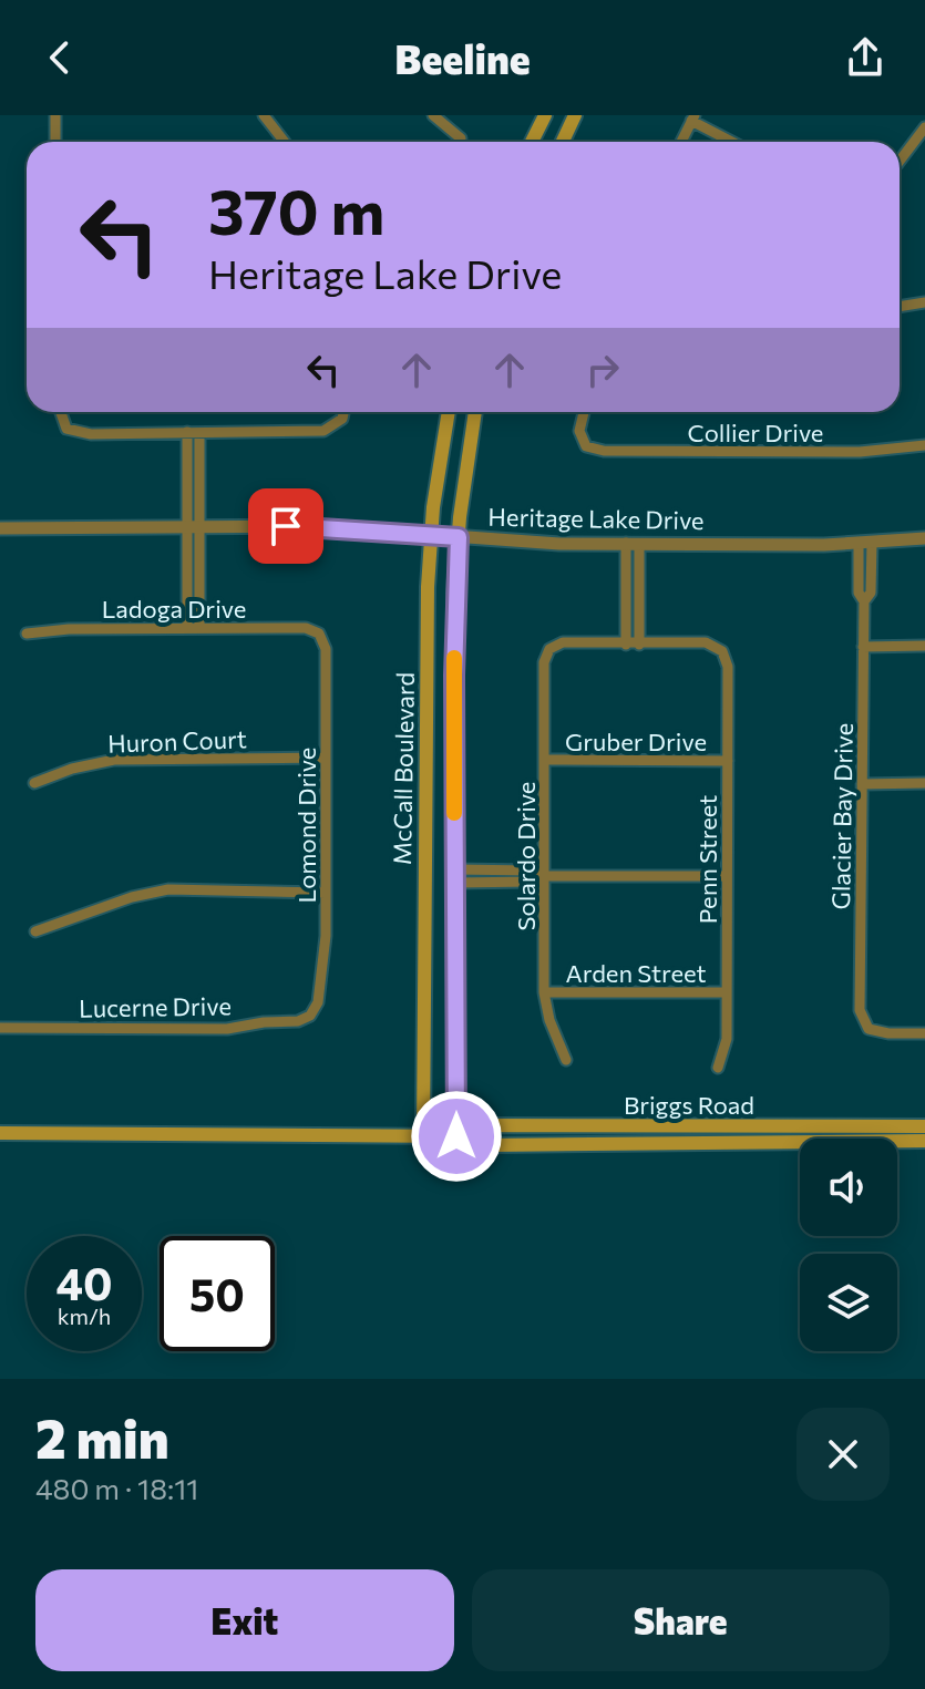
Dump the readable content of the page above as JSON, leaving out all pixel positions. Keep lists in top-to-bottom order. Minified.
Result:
{"streets":{"main road":["McCall Boulevard","Briggs Road"],"street":["Collier Drive","Heritage Lake Drive","Ladoga Drive","Huron Court","Gruber Drive","Glacier Bay Drive","Lomond Drive","Solardo Drive","Penn Street","Arden Street","Lucerne Drive"]},"crossings":[["Heritage Lake Drive","McCall Boulevard"],["Heritage Lake Drive","Glacier Bay Drive"],["Ladoga Drive","Lomond Drive"],["Huron Court","Lomond Drive"],["Gruber Drive","Solardo Drive"],["Gruber Drive","Penn Street"],["McCall Boulevard","Briggs Road"],["Lomond Drive","Lucerne Drive"],["Solardo Drive","Arden Street"],["Penn Street","Arden Street"]],"page":{"header":"Beeline","turn":["370 m","Heritage Lake Drive"],"speed":"40 km/h","limit":"50","heading":["2 min","480 m · 18:11"],"buttons":["Exit","Share"]}}
